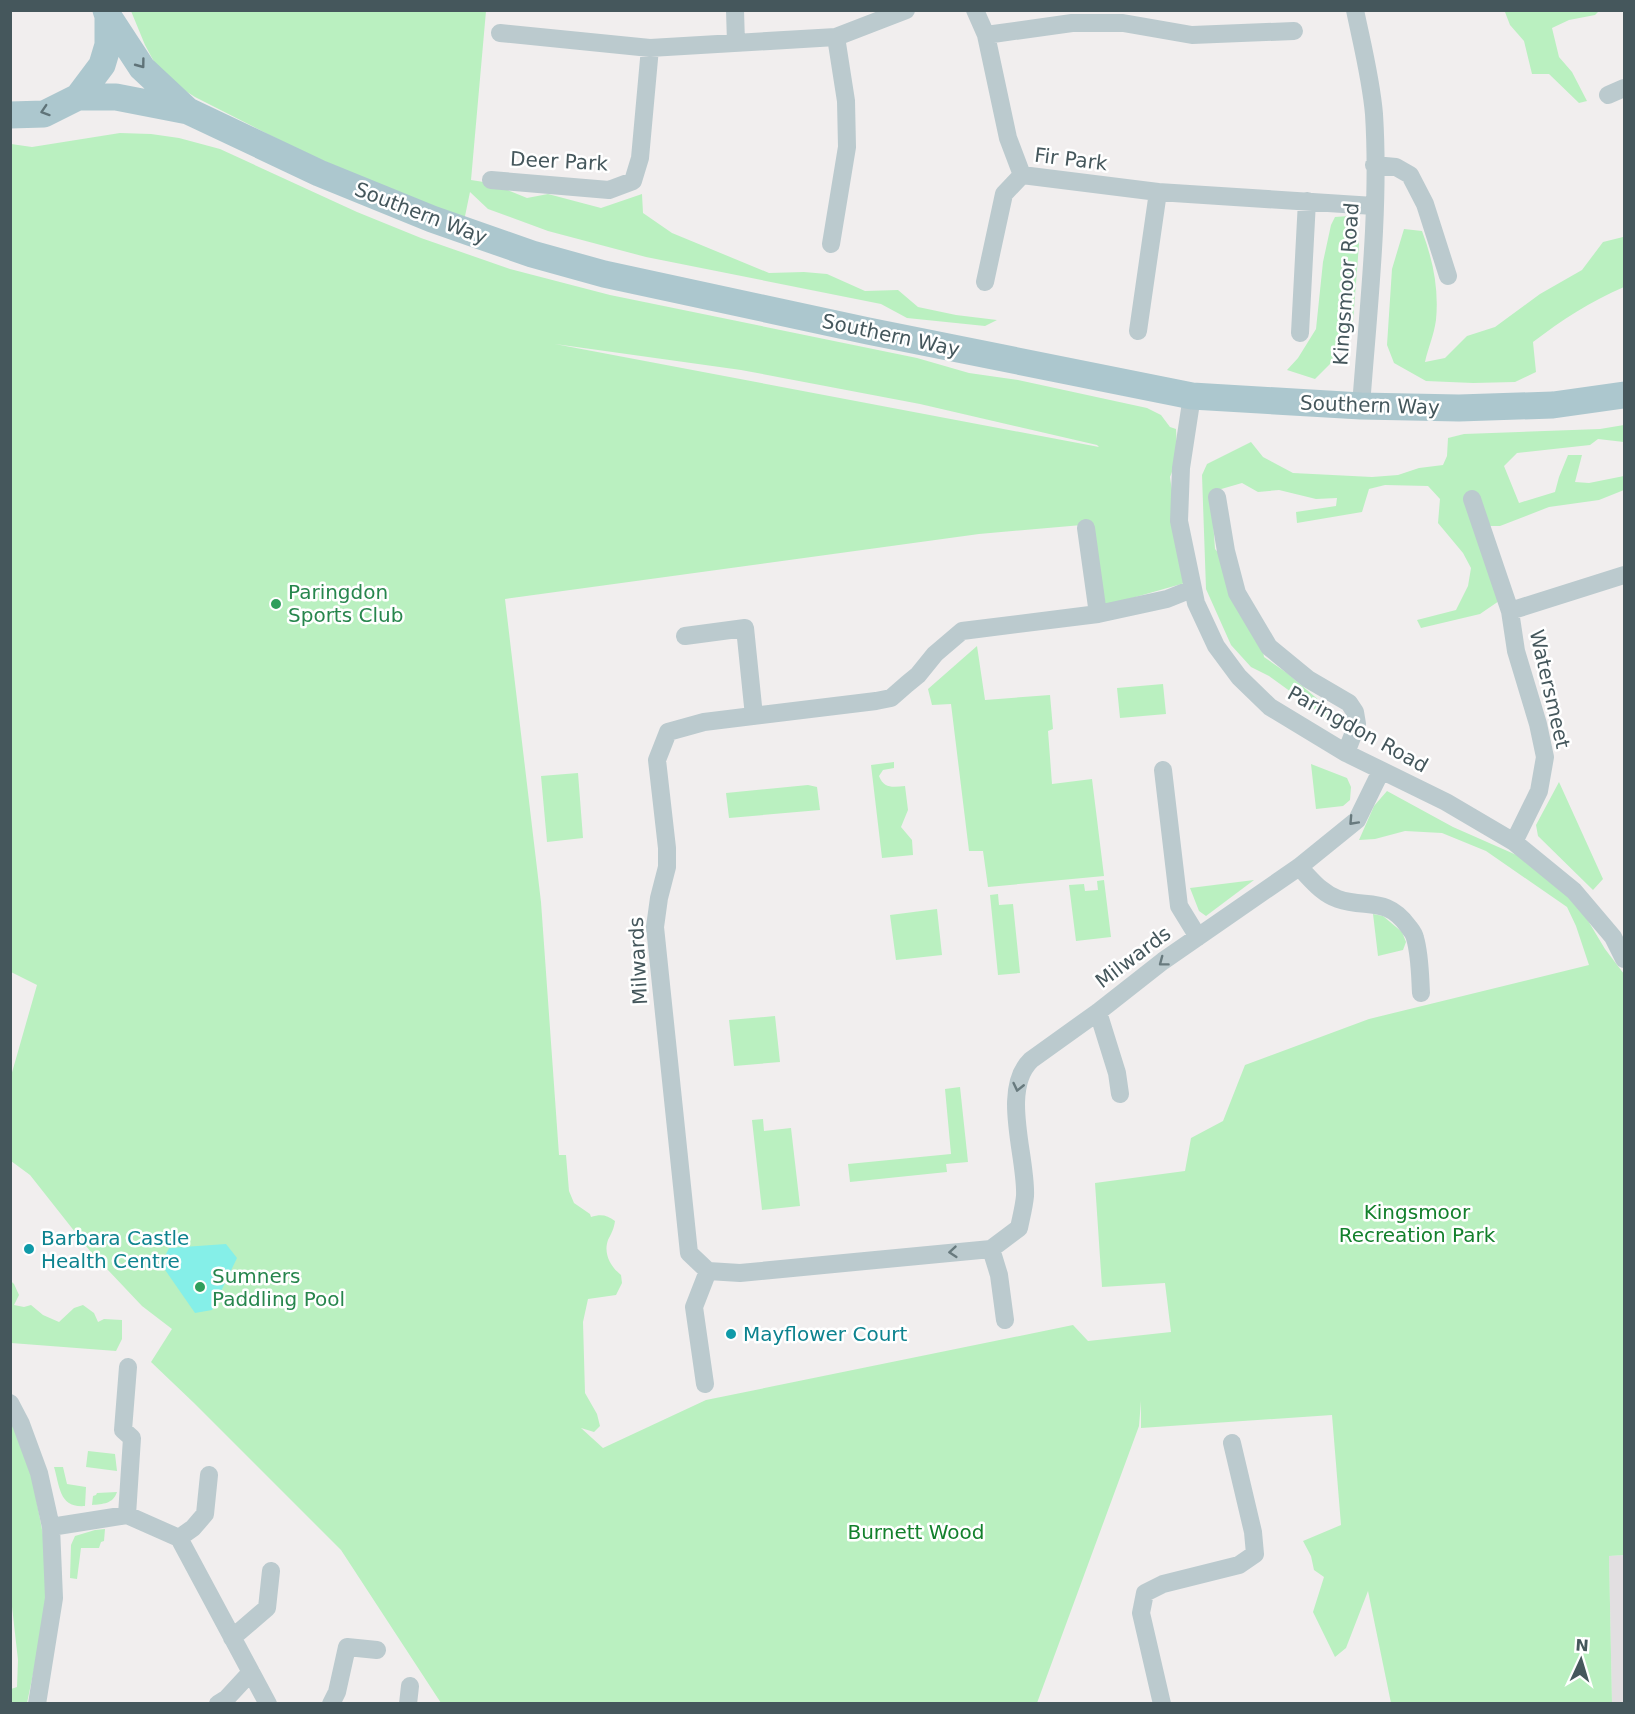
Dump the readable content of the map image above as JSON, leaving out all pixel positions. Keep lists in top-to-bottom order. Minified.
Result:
{"streets":{"main road":["Southern Way"],"street":["Fir Park","Deer Park","Kingsmoor Road","Watersmeet","Paringdon Road","Milwards"]},"crossings":[["Fir Park","Kingsmoor Road"],["Southern Way","Kingsmoor Road"],["Southern Way","Paringdon Road"],["Watersmeet","Paringdon Road"],["Paringdon Road","Milwards"]],"parks":["Kingsmoor Recreation Park","Burnett Wood"],"places":["Paringdon Sports Club","Barbara Castle Health Centre","Sumners Paddling Pool","Mayflower Court"],"north":"top"}
